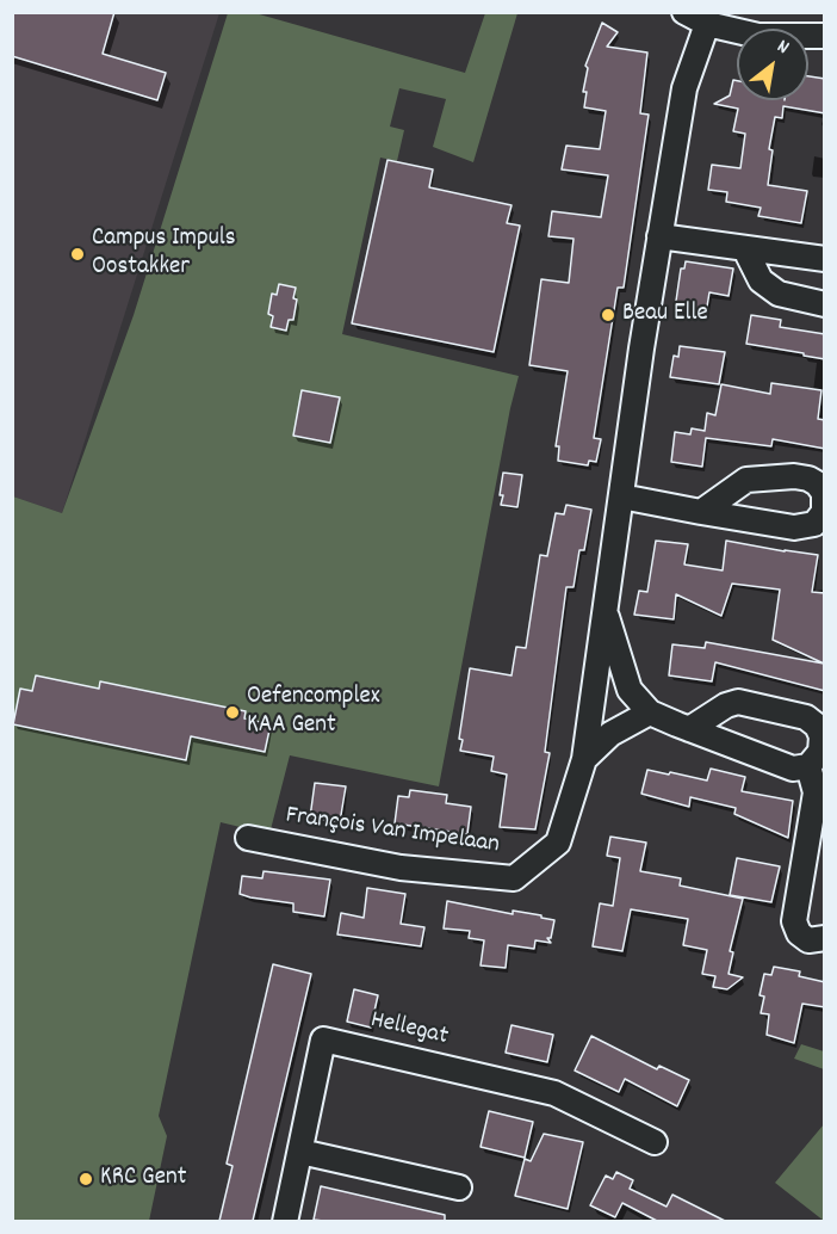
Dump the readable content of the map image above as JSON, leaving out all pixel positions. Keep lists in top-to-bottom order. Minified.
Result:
{"streets":{"street":["François Van Impelaan","Hellegat"]},"places":["Campus Impuls Oostakker","Beau Elle","Oefencomplex KAA Gent","KRC Gent"],"north":"top right"}
